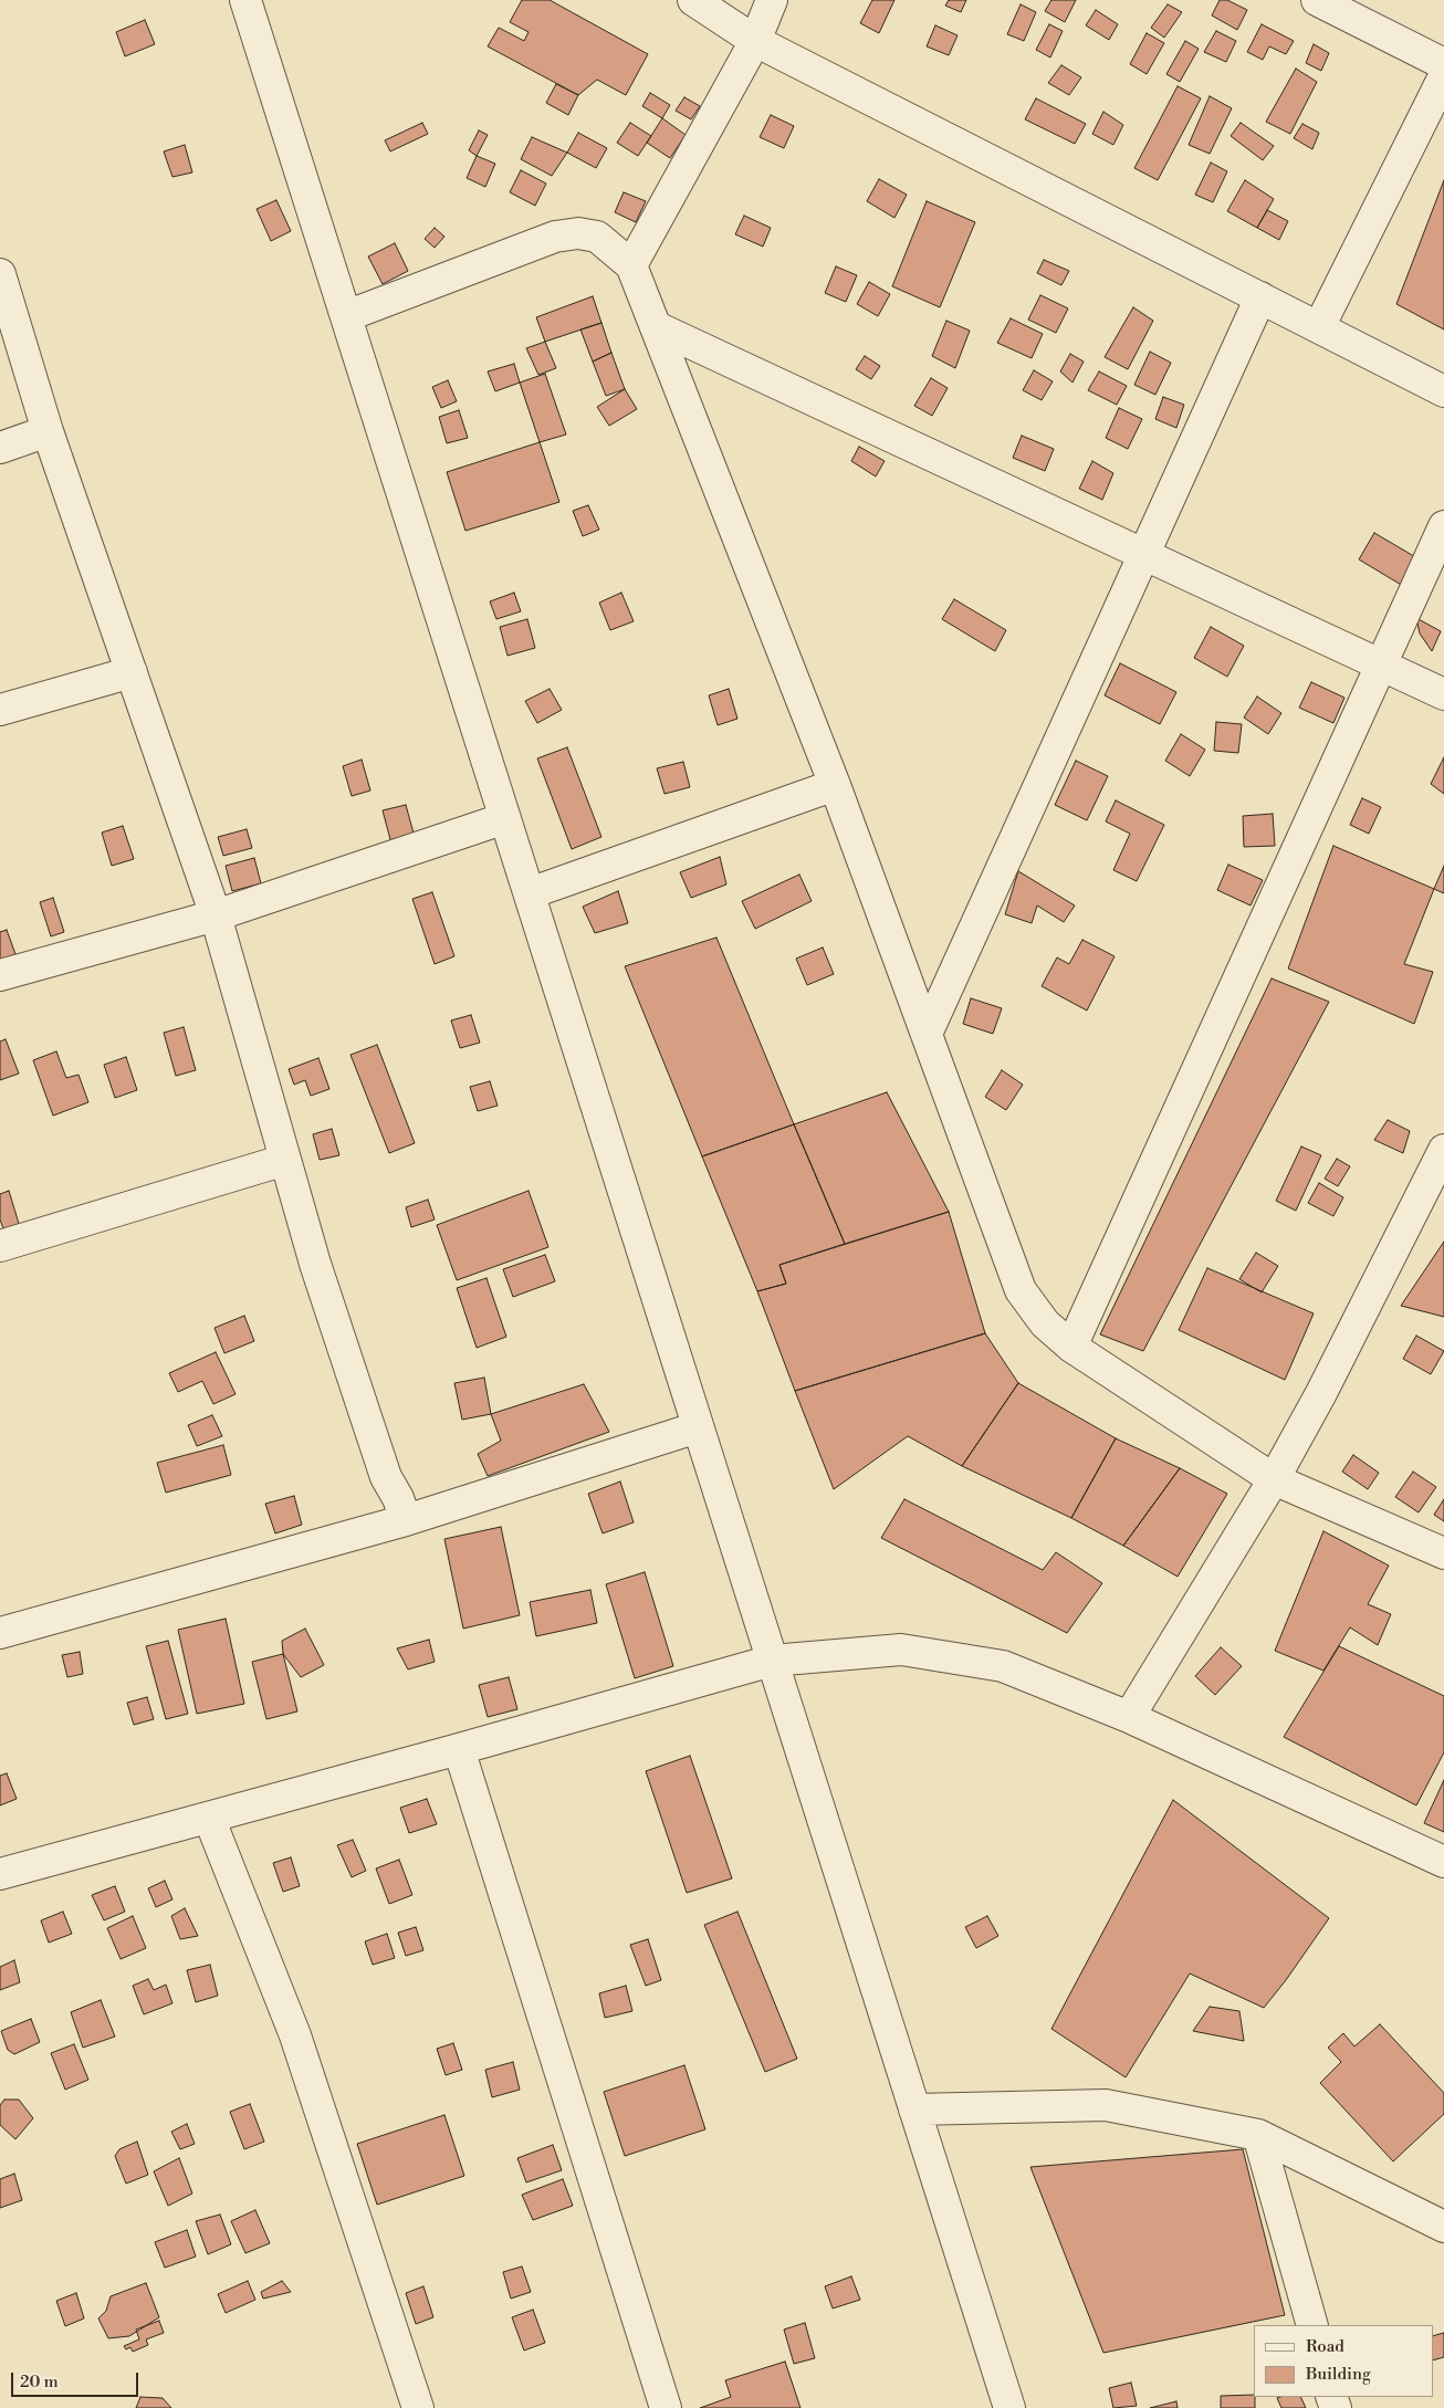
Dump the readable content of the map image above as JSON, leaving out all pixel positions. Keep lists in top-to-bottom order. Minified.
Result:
{"legend":["Road","Building"],"scale_bar":"20 m"}
